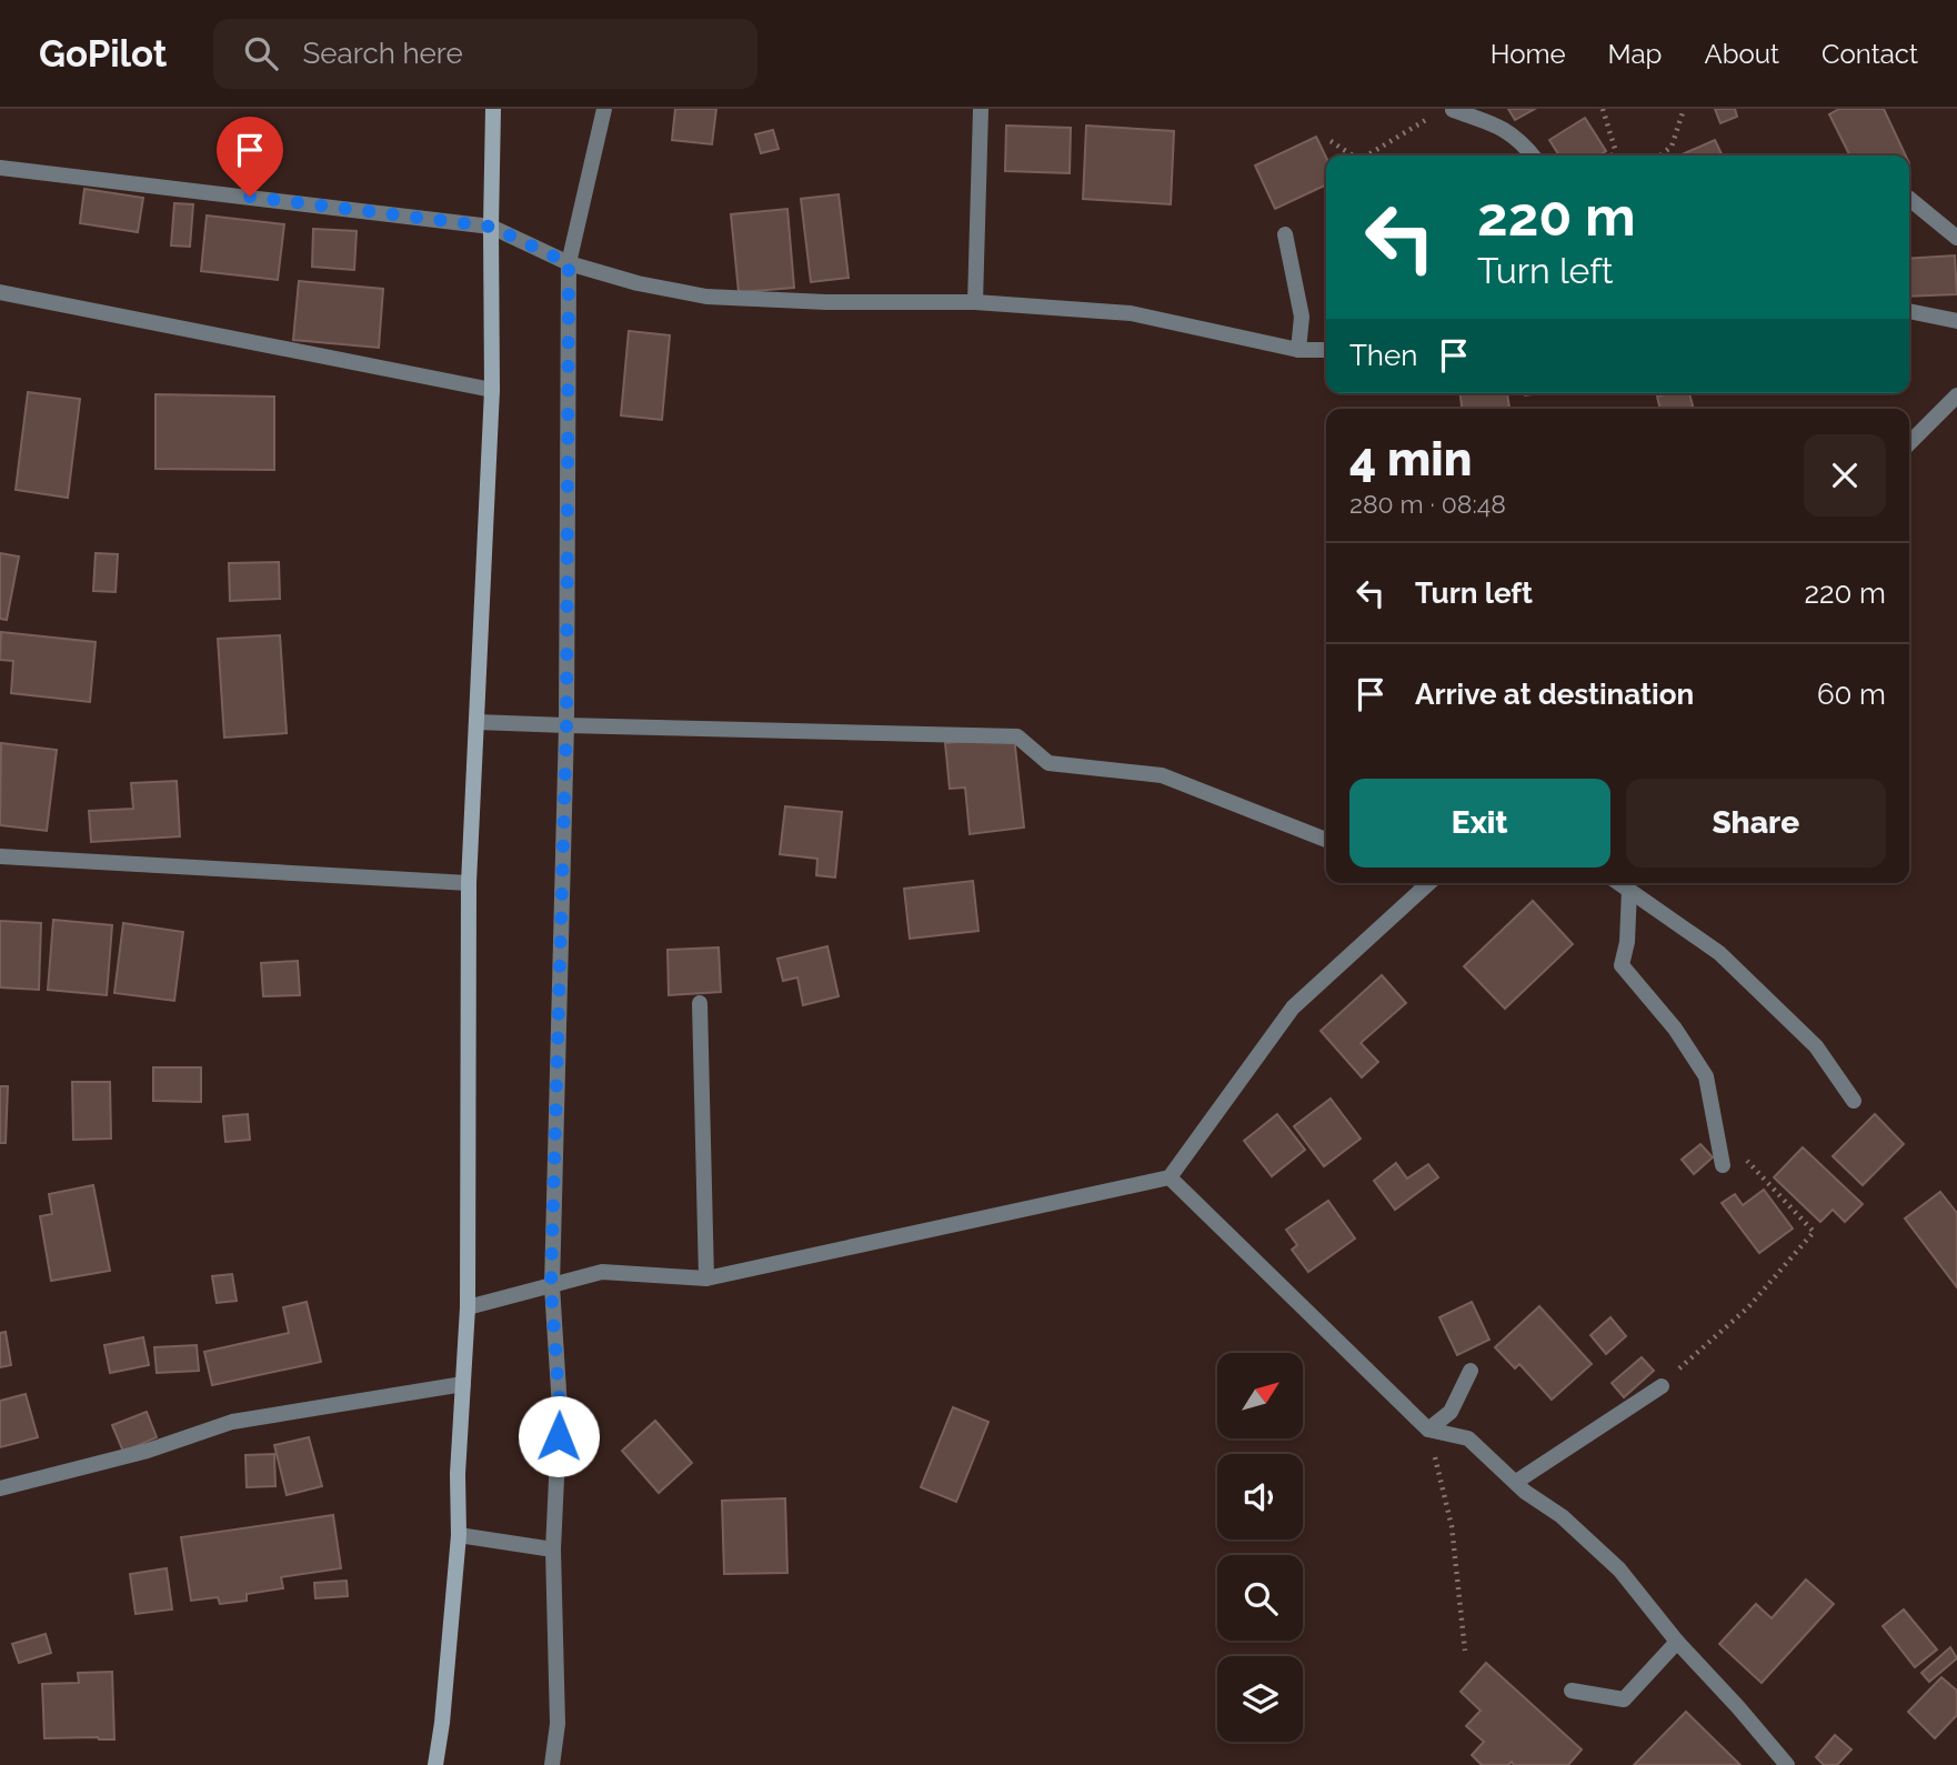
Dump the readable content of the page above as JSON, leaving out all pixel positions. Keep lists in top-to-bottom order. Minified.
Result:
{"north":"top right","page":{"header":"GoPilot","search":"Search here","nav":["Home","Map","About","Contact"],"turn":["220 m","Turn left"],"then":"Then","heading":["4 min","280 m · 08:48"],"list":[{"name":"Turn left","value":"220 m"},{"name":"Arrive at destination","value":"60 m"}],"buttons":["Exit","Share"]}}
